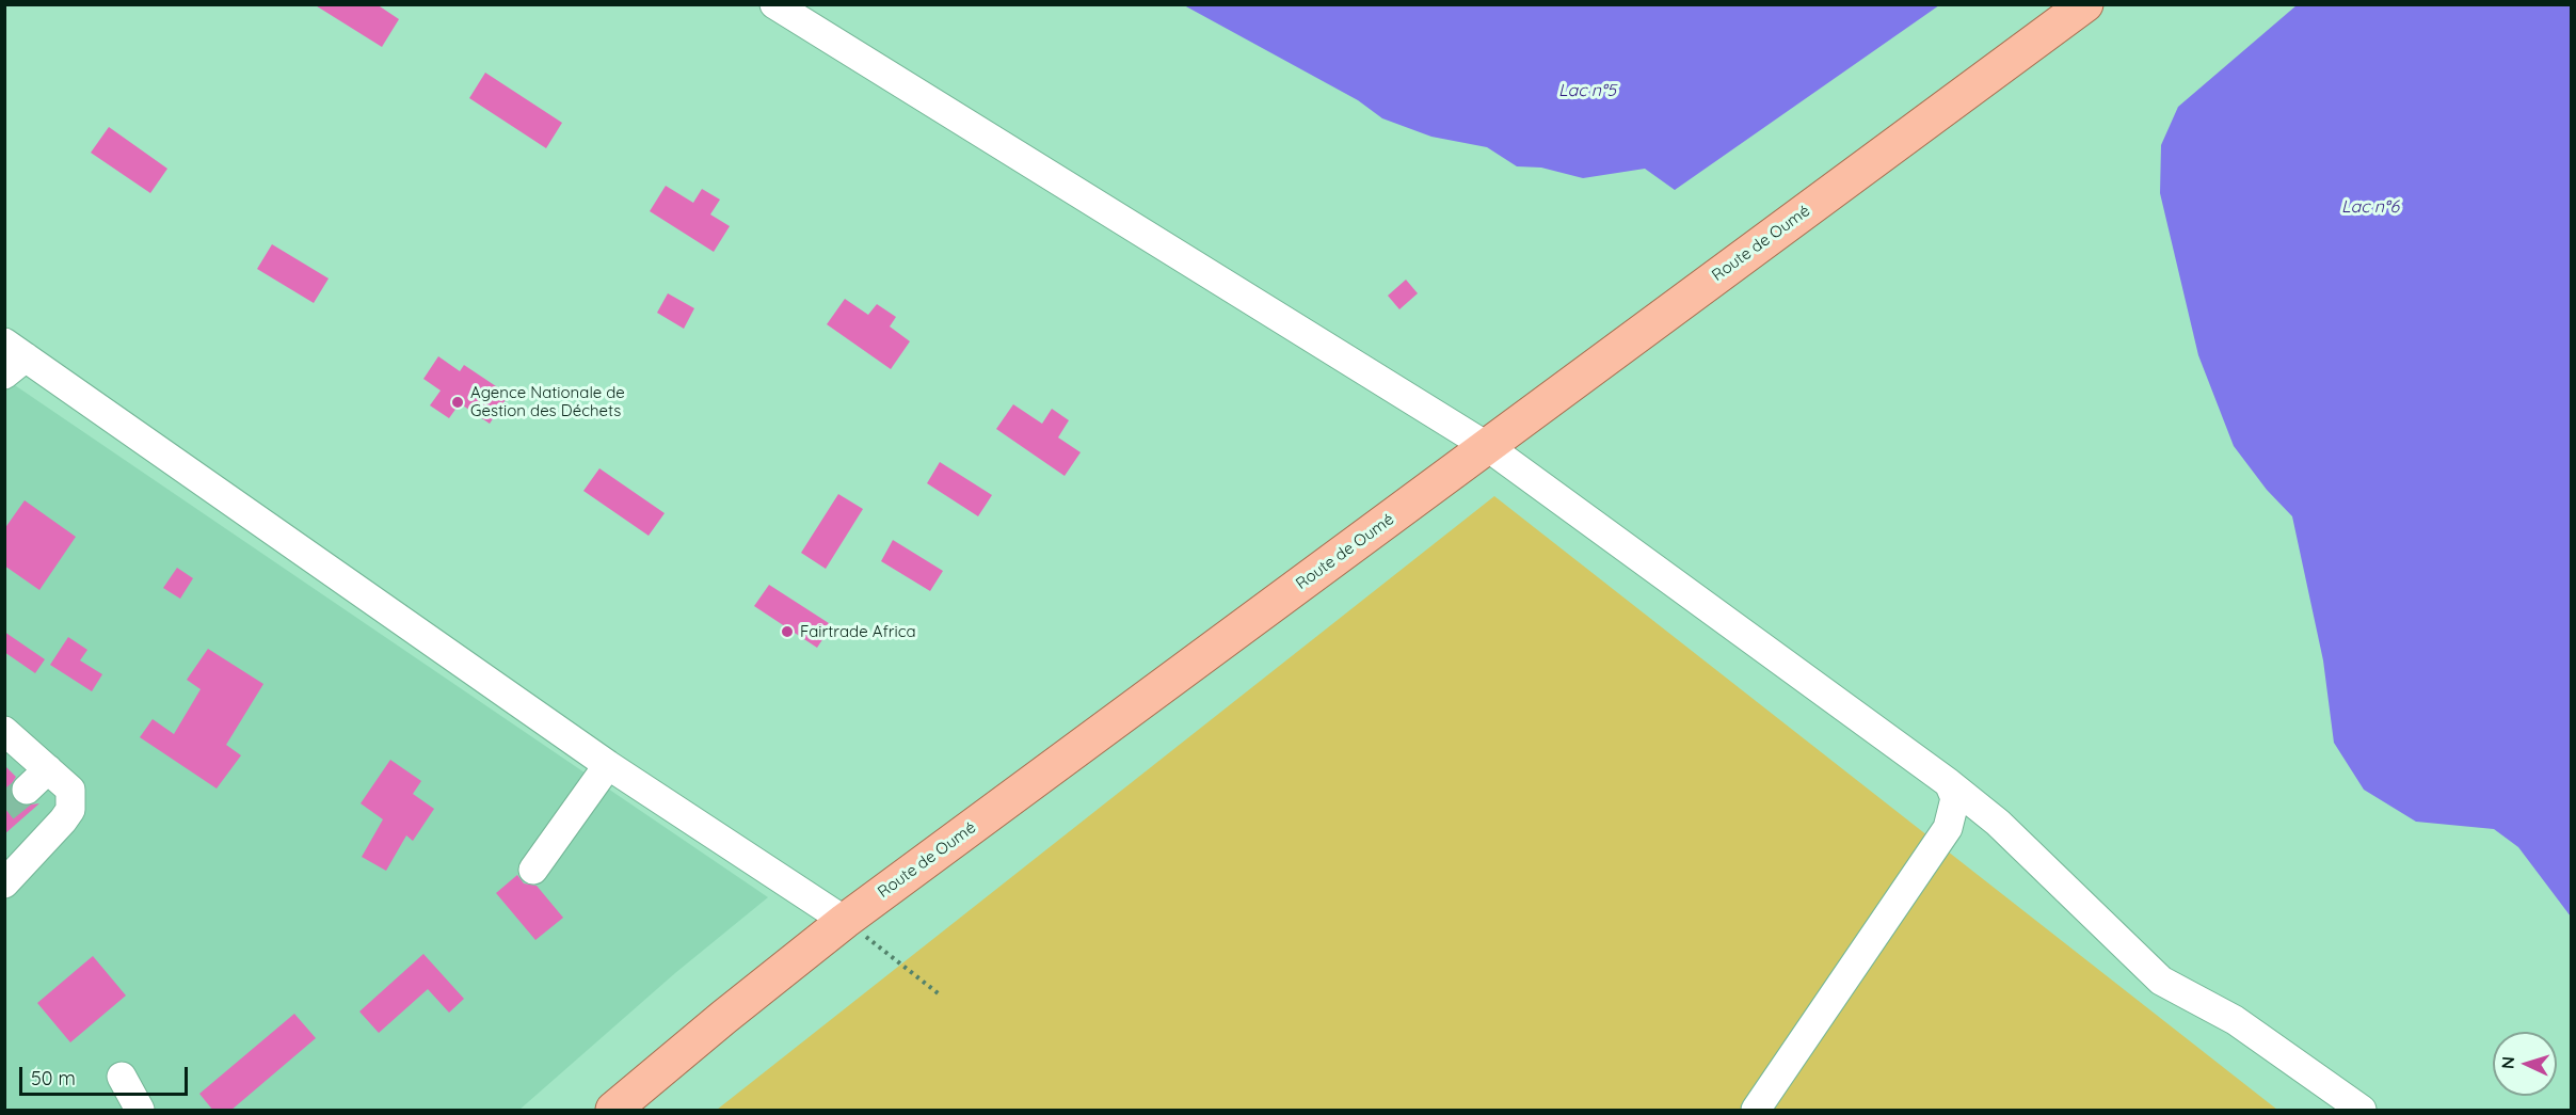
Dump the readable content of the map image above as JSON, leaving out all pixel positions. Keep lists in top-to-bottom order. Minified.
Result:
{"streets":{"main road":["Route de Oumé"]},"water":["Lac n°5","Lac n°6"],"places":["Agence Nationale de Gestion des Déchets","Fairtrade Africa"],"scale_bar":"50 m","north":"left"}
